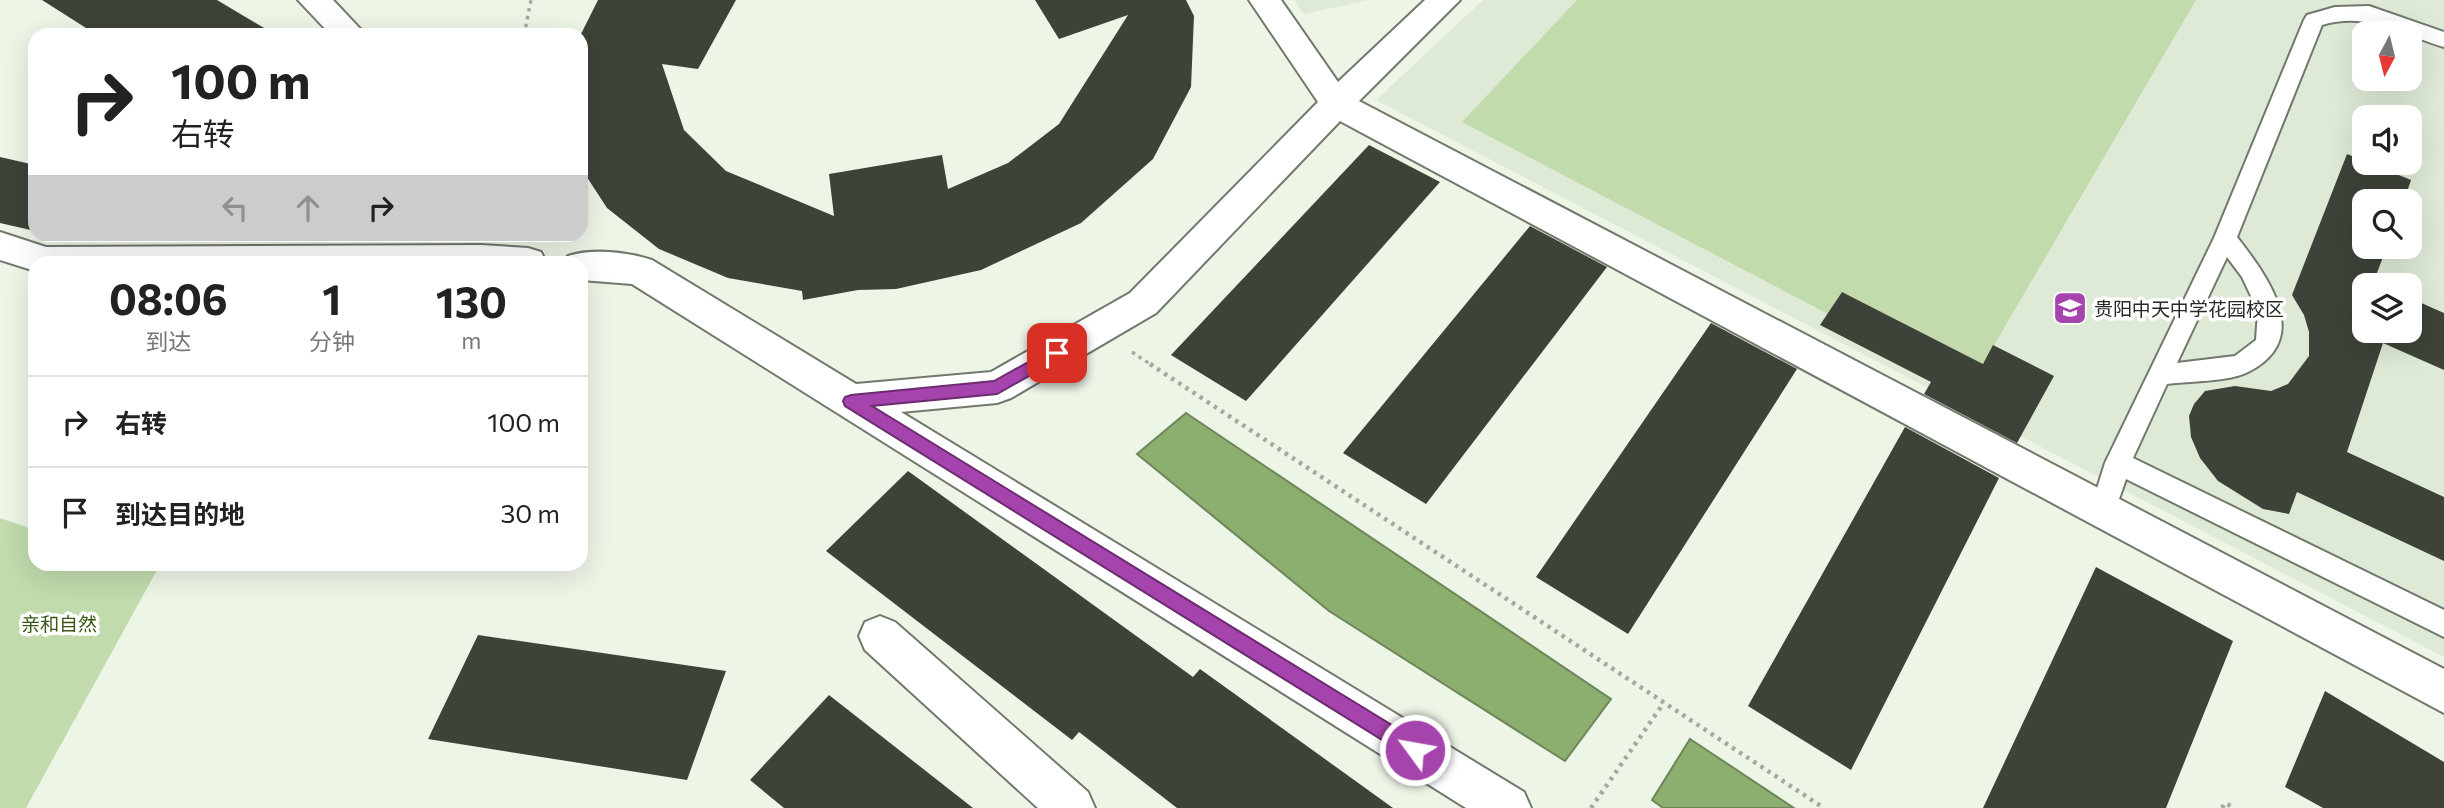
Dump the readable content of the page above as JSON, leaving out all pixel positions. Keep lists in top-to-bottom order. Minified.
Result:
{"parks":["亲和自然"],"places":{"school or university":["贵阳中天中学花园校区"]},"north":"bottom","page":{"turn":["100 m","右转"],"eta":["08:06","到达","1","分钟","130","m"],"list":[{"name":"右转","value":"100 m"},{"name":"到达目的地","value":"30 m"}]}}
